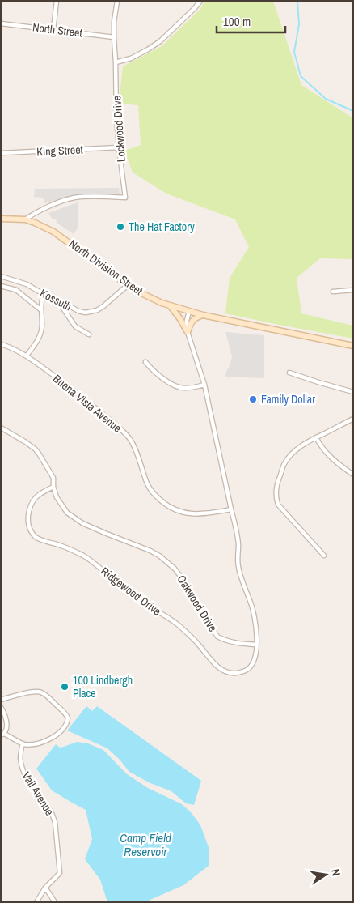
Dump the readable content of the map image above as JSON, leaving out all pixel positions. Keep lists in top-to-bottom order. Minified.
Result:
{"streets":{"street":["North Street","Lockwood Drive","King Street","North Division Street","Kossuth","Buena Vista Avenue","Ridgewood Drive","Oakwood Drive","Vail Avenue"]},"crossings":[["North Street","Lockwood Drive"],["Lockwood Drive","King Street"],["Lockwood Drive","North Division Street"],["North Division Street","Kossuth"],["Ridgewood Drive","Oakwood Drive"]],"water":["Camp Field Reservoir"],"places":["The Hat Factory","Family Dollar","100 Lindbergh Place"],"scale_bar":"100 m","north":"right"}
